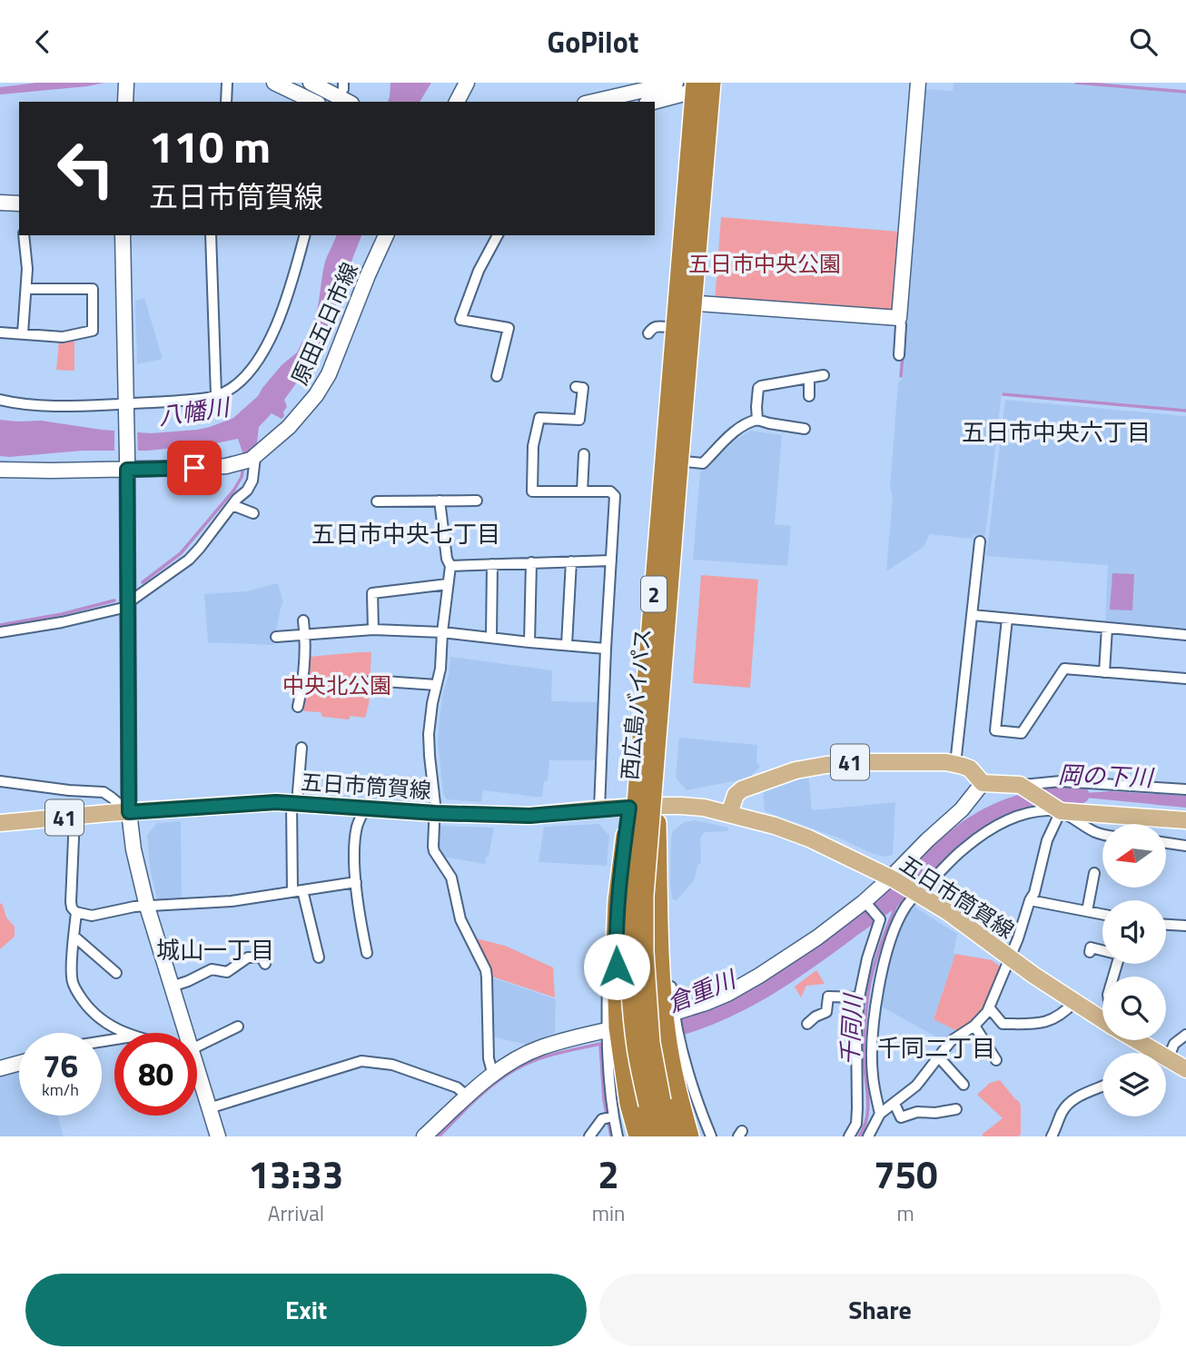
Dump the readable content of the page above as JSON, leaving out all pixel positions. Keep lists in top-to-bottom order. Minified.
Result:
{"streets":{"highway":["2","西広島バイパス"],"main road":["41","五日市筒賀線"],"street":["原田五日市線"]},"crossings":[["2","西広島バイパス"],["西広島バイパス","五日市筒賀線"],["41","五日市筒賀線"]],"districts":["五日市中央六丁目","五日市中央七丁目","城山一丁目","千同二丁目"],"water":["八幡川","岡の下川","倉重川","千同川"],"parks":["五日市中央公園","中央北公園"],"north":"left","page":{"header":"GoPilot","turn":["110 m","五日市筒賀線"],"speed":"76 km/h","limit":"80","eta":["13:33","Arrival","2","min","750","m"],"buttons":["Exit","Share"]}}
